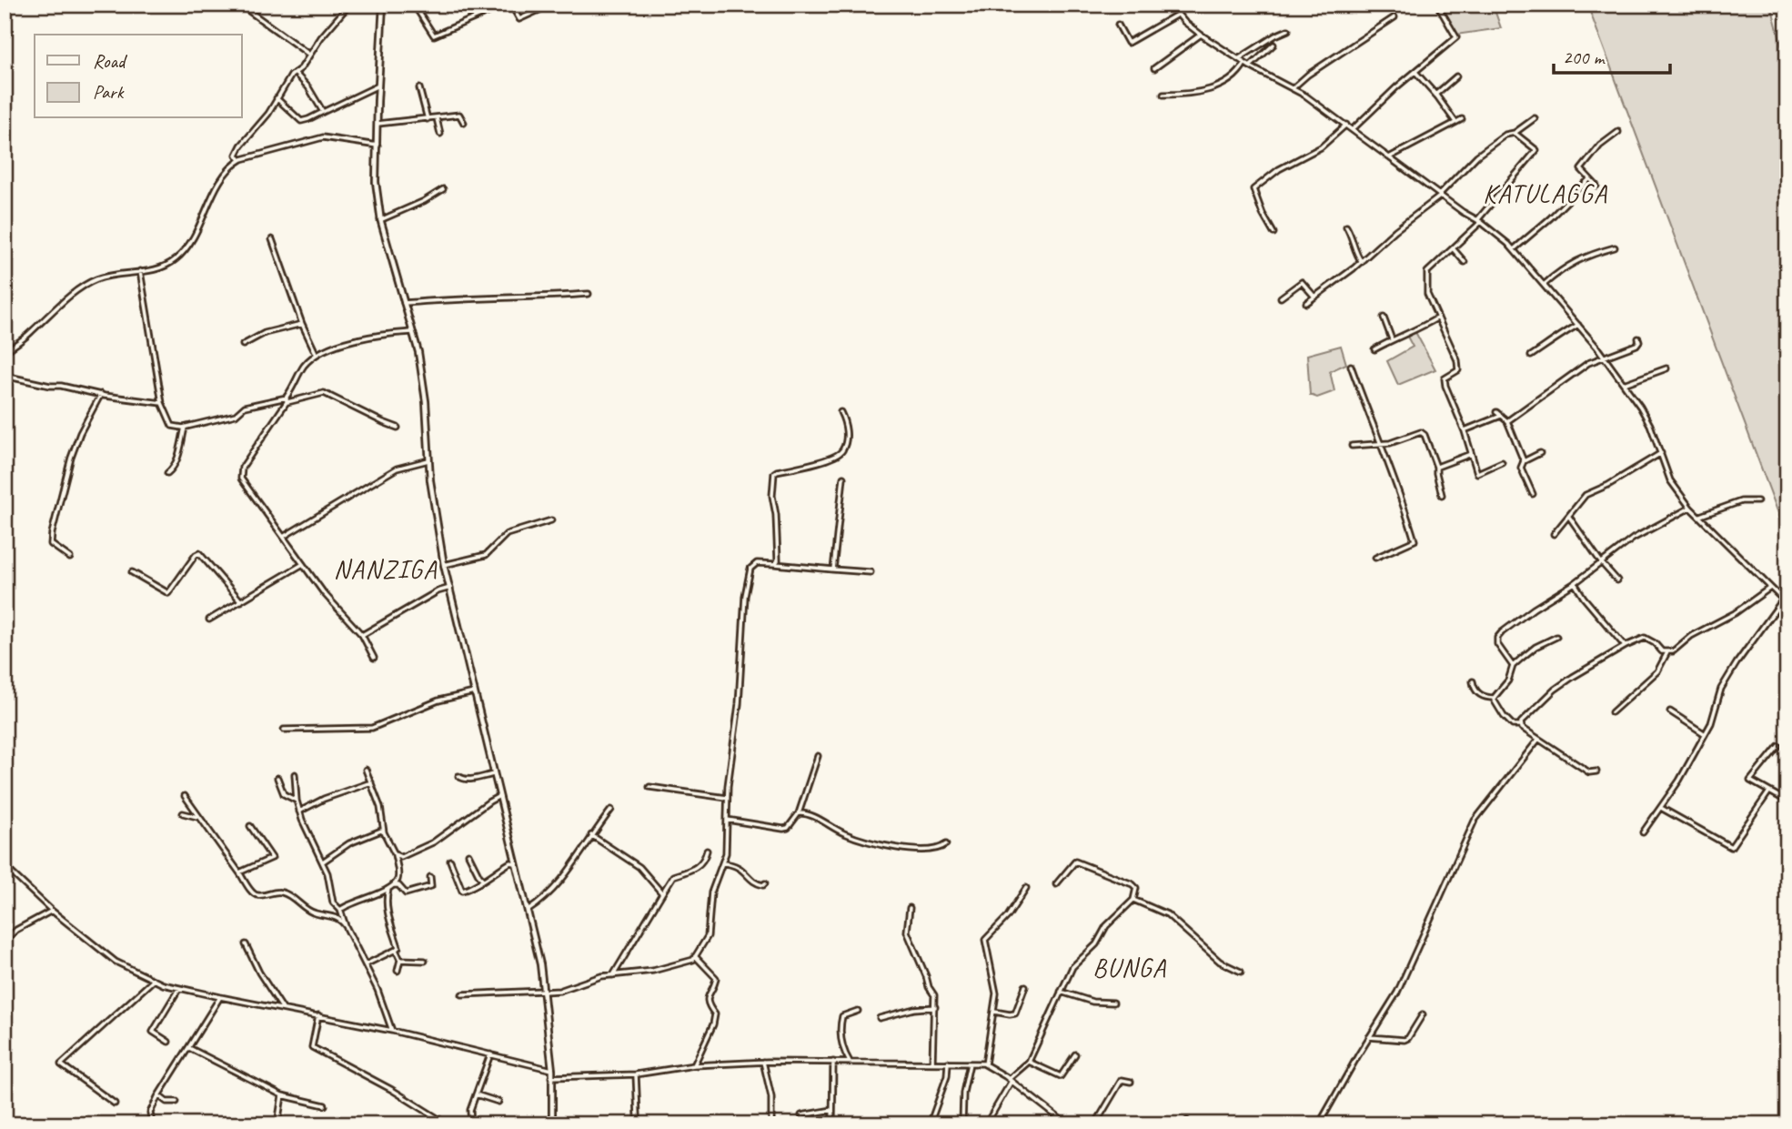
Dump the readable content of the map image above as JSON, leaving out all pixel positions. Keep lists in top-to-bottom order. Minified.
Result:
{"districts":["KATULAGGA","NANZIGA","BUNGA"],"legend":["Road","Park"],"scale_bar":"200 m"}
